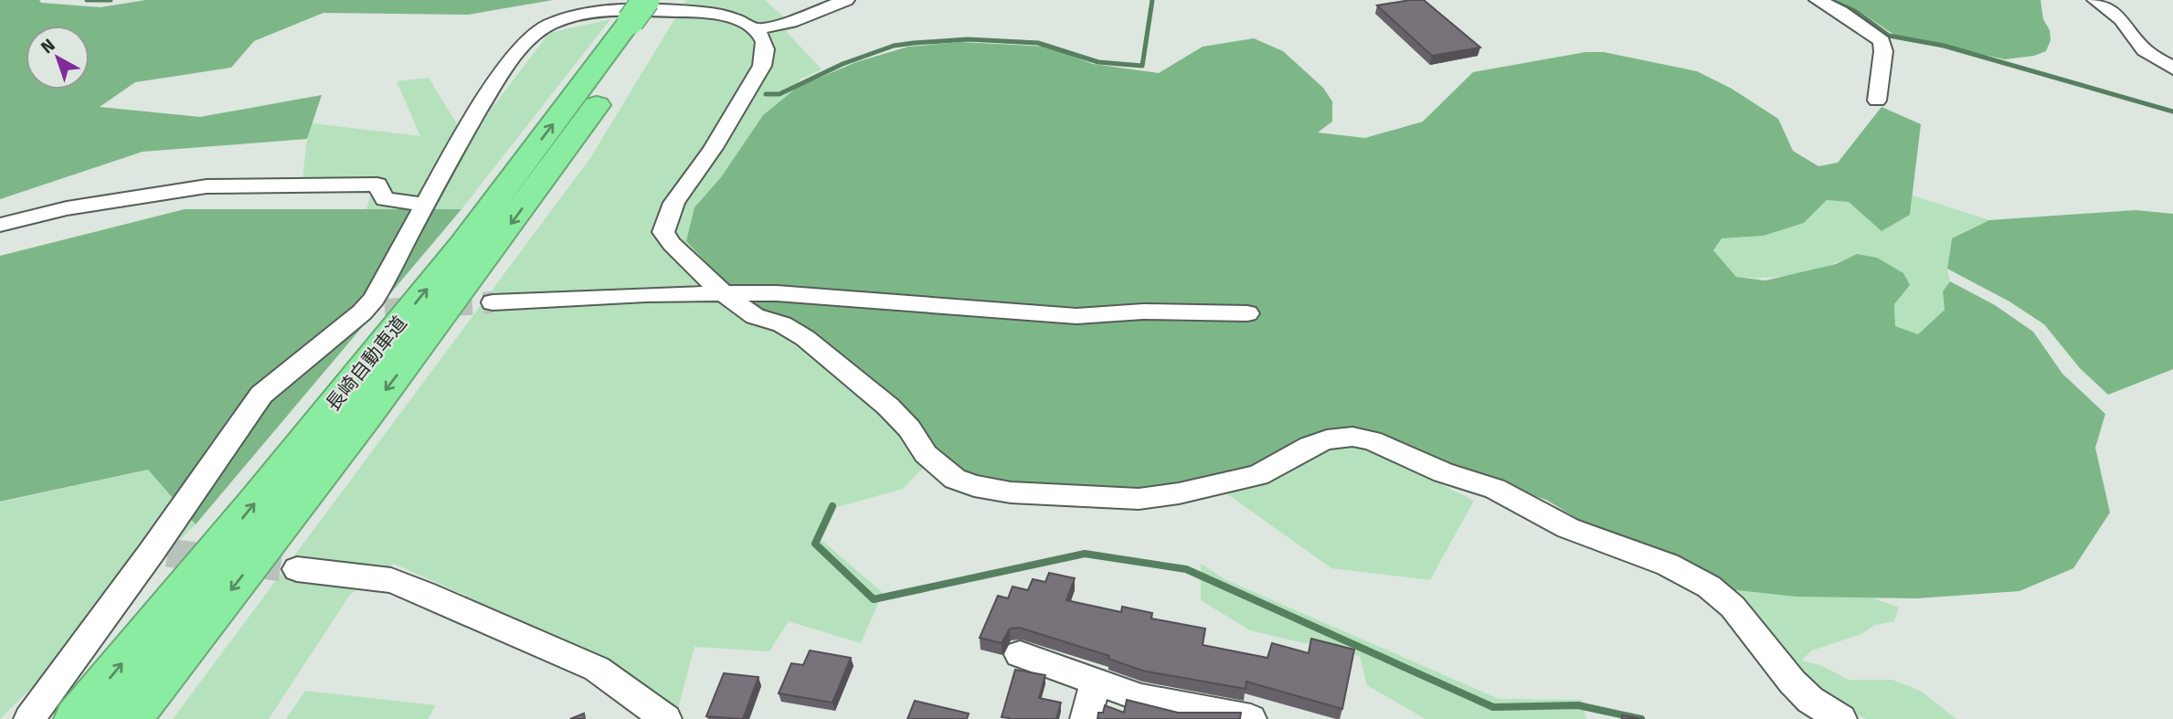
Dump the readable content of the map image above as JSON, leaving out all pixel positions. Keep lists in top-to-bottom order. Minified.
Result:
{"streets":{"highway":["長崎自動車道"]},"north":"top left"}
